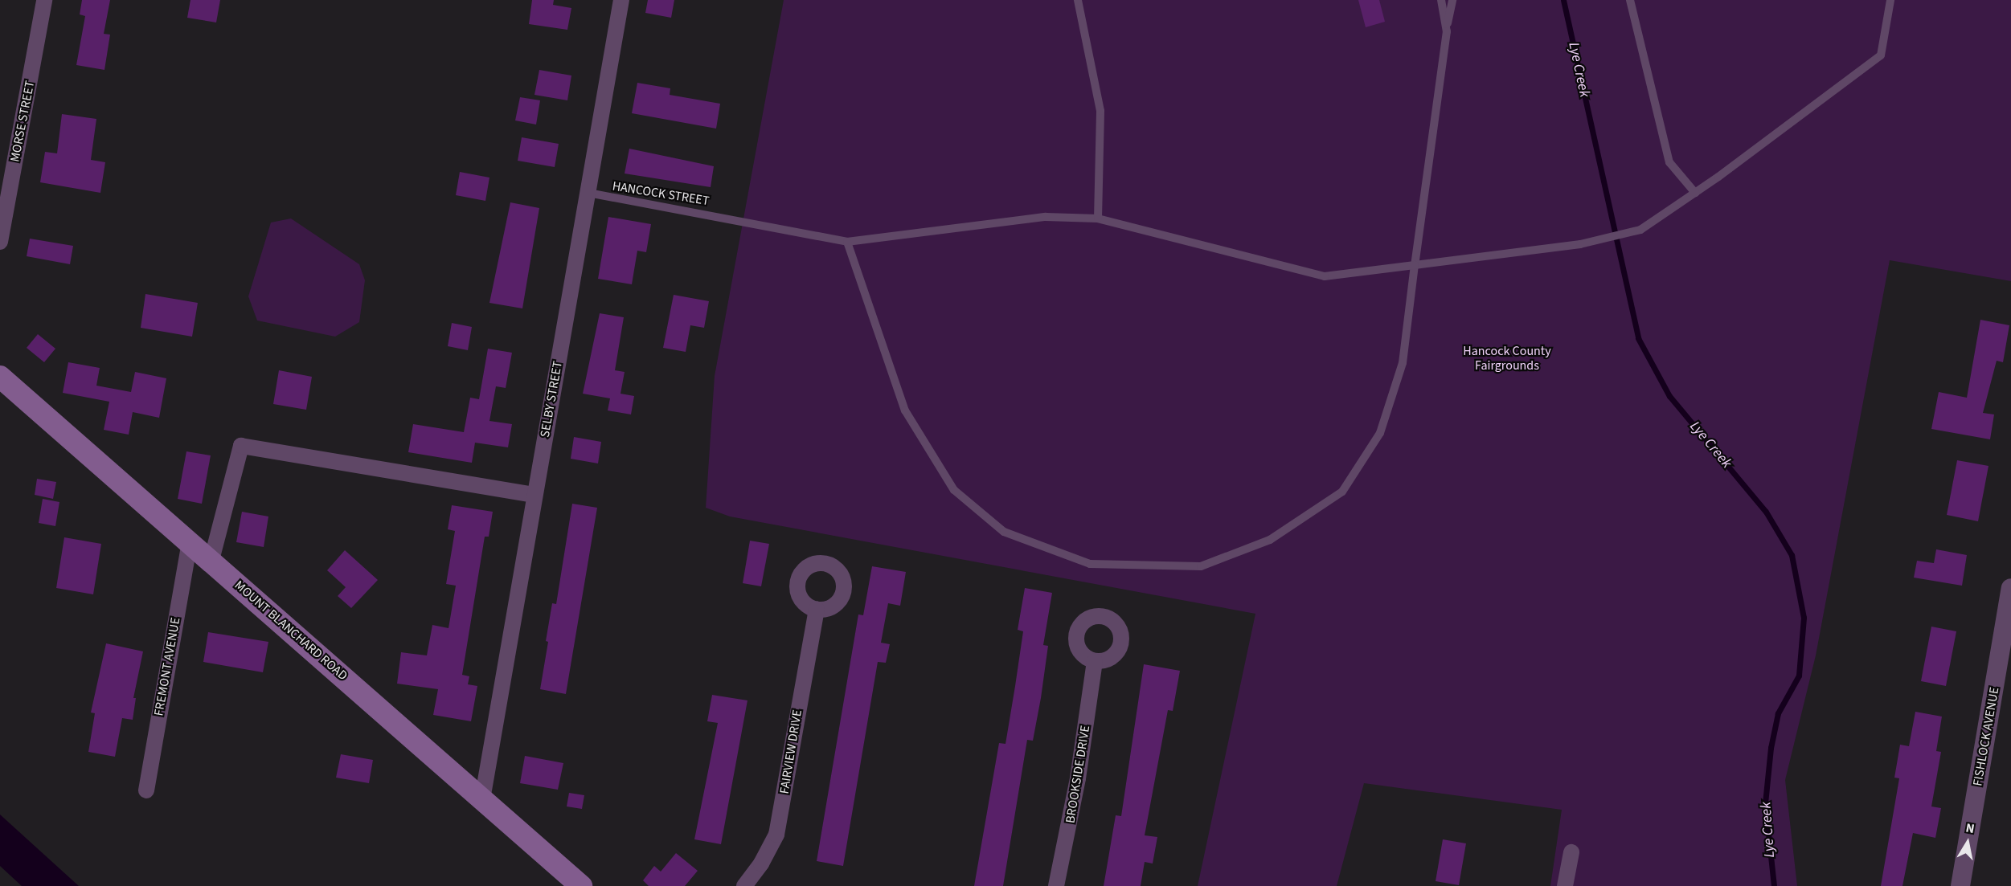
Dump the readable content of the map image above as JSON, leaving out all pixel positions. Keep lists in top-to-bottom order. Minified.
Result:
{"streets":{"main road":["MOUNT BLANCHARD ROAD"],"street":["MORSE STREET","SELBY STREET","FREMONT AVENUE","FISHLOCK AVENUE","FAIRVIEW DRIVE","BROOKSIDE DRIVE"],"lane":["HANCOCK STREET"]},"crossings":[["HANCOCK STREET","SELBY STREET"],["SELBY STREET","MOUNT BLANCHARD ROAD"],["MOUNT BLANCHARD ROAD","FREMONT AVENUE"]],"water":["Lye Creek"],"parks":["Hancock County Fairgrounds"],"north":"top"}
